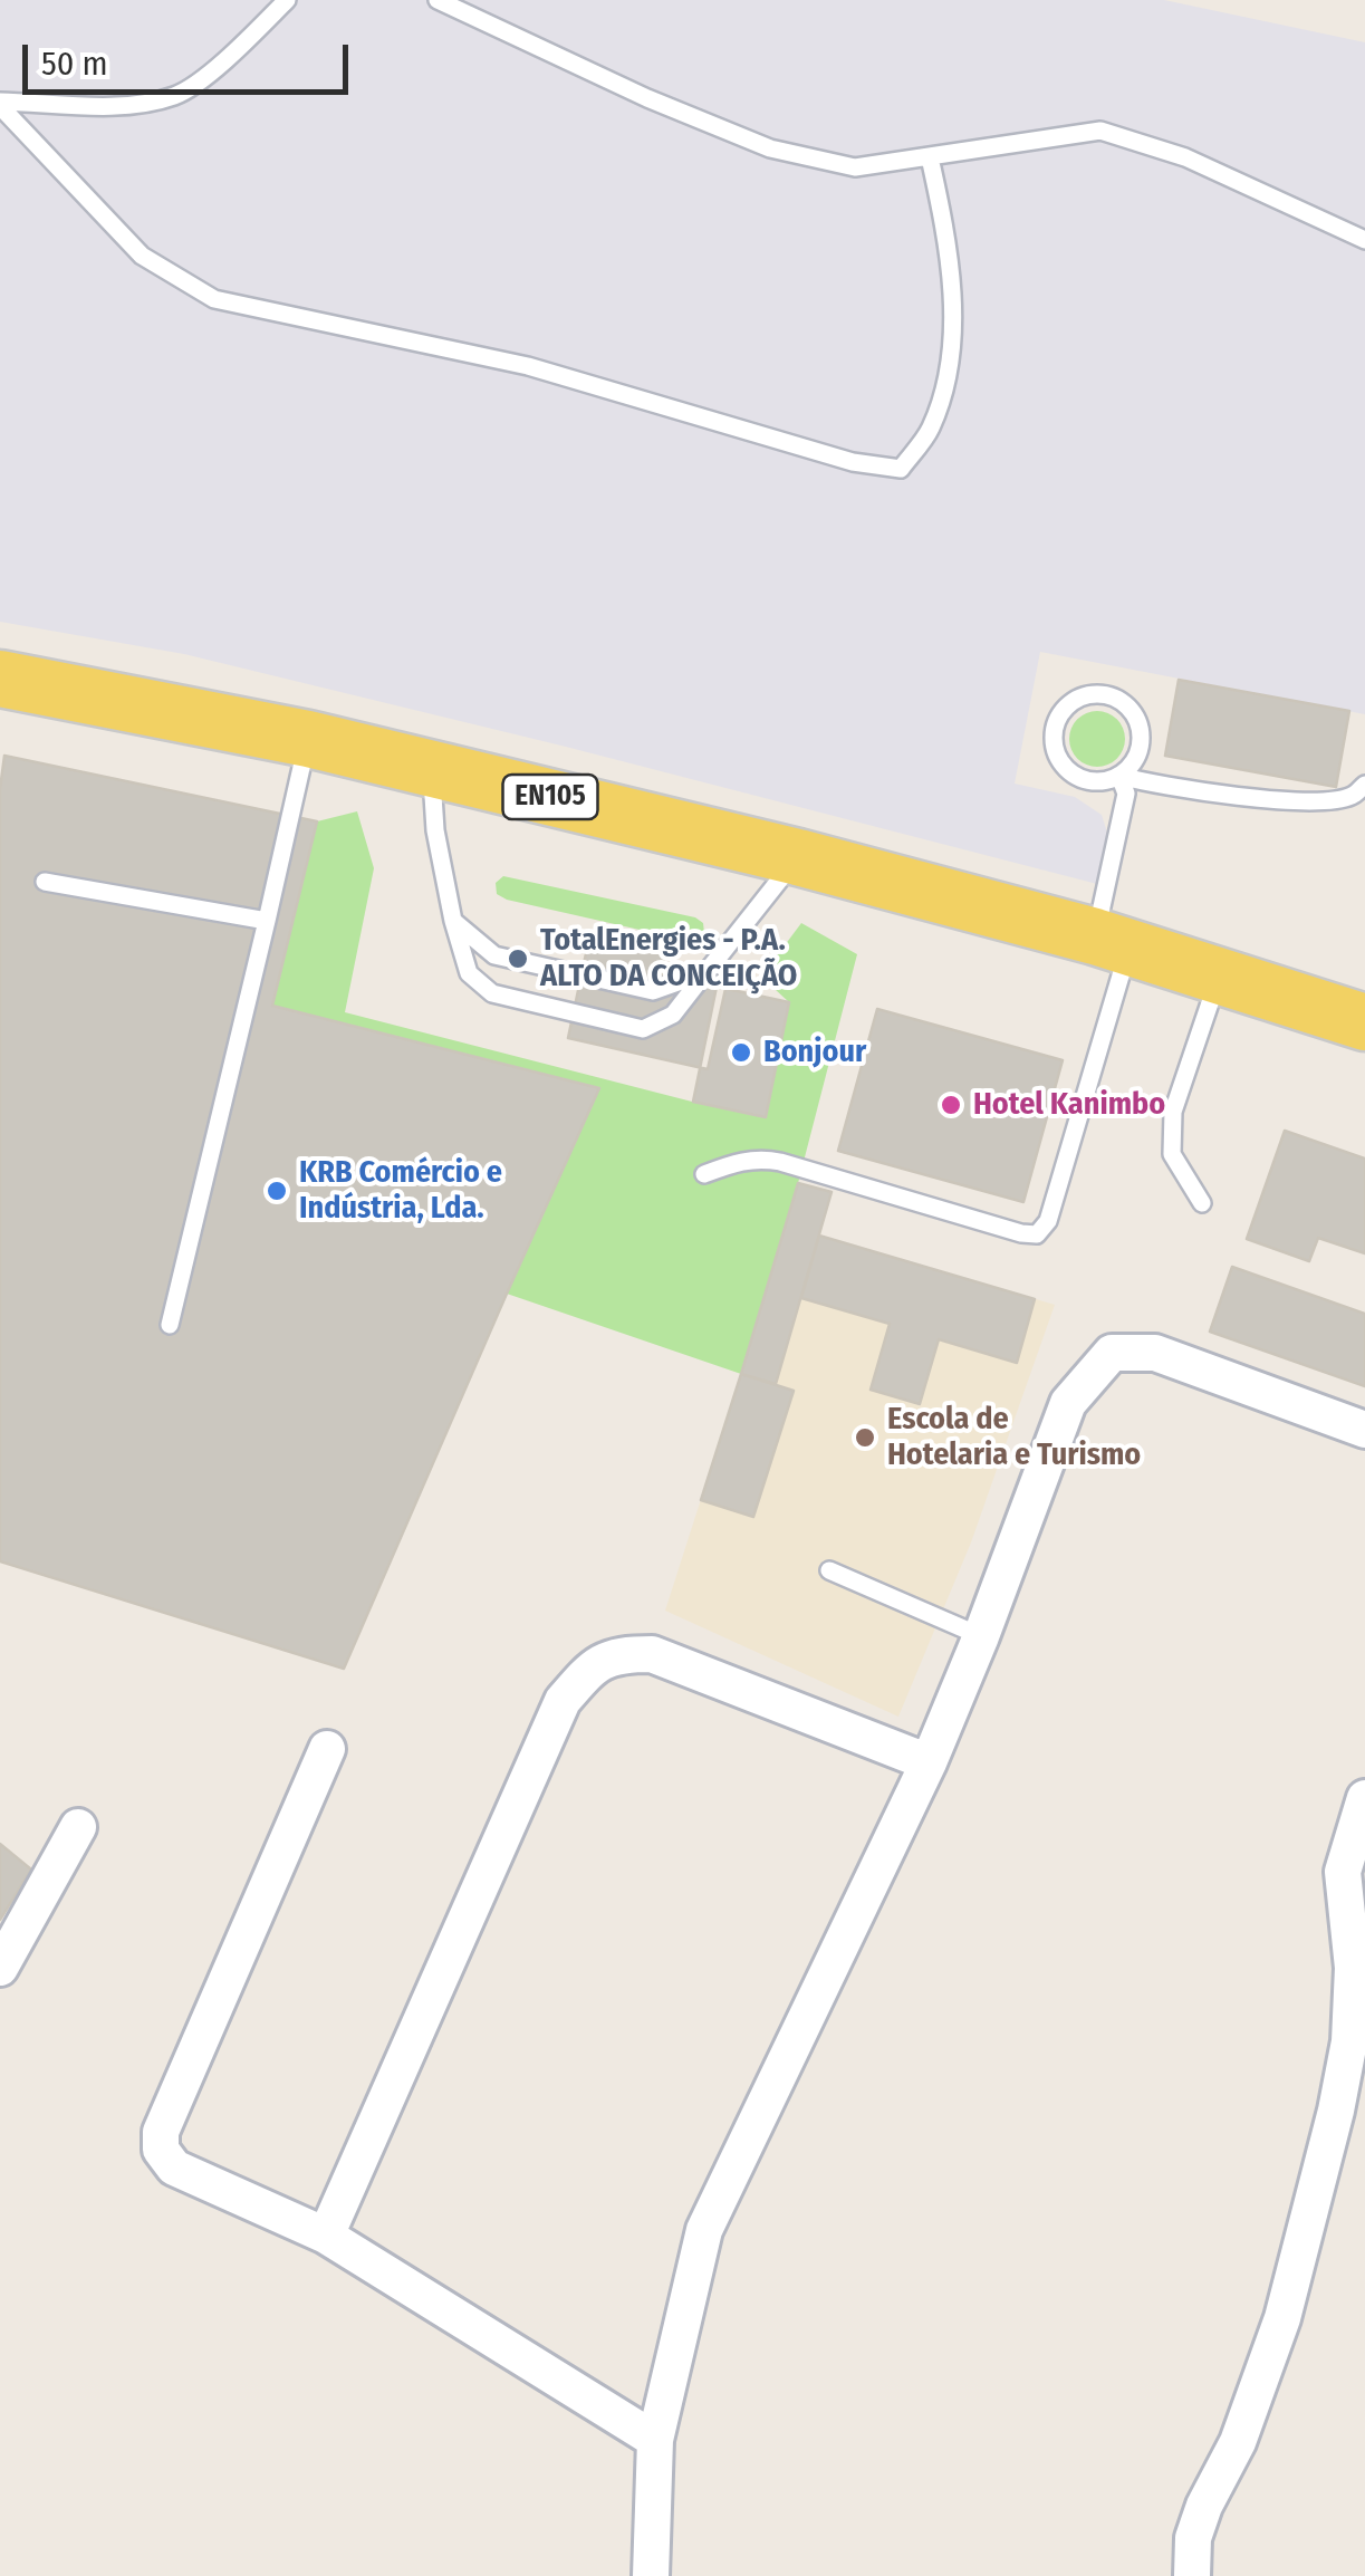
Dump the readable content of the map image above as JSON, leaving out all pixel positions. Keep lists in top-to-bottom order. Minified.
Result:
{"streets":{"main road":["EN105"]},"places":["TotalEnergies - P.A. ALTO DA CONCEIÇÃO","Bonjour","Hotel Kanimbo","KRB Comércio e Indústria, Lda.","Escola de Hotelaria e Turismo"],"scale_bar":"50 m"}
